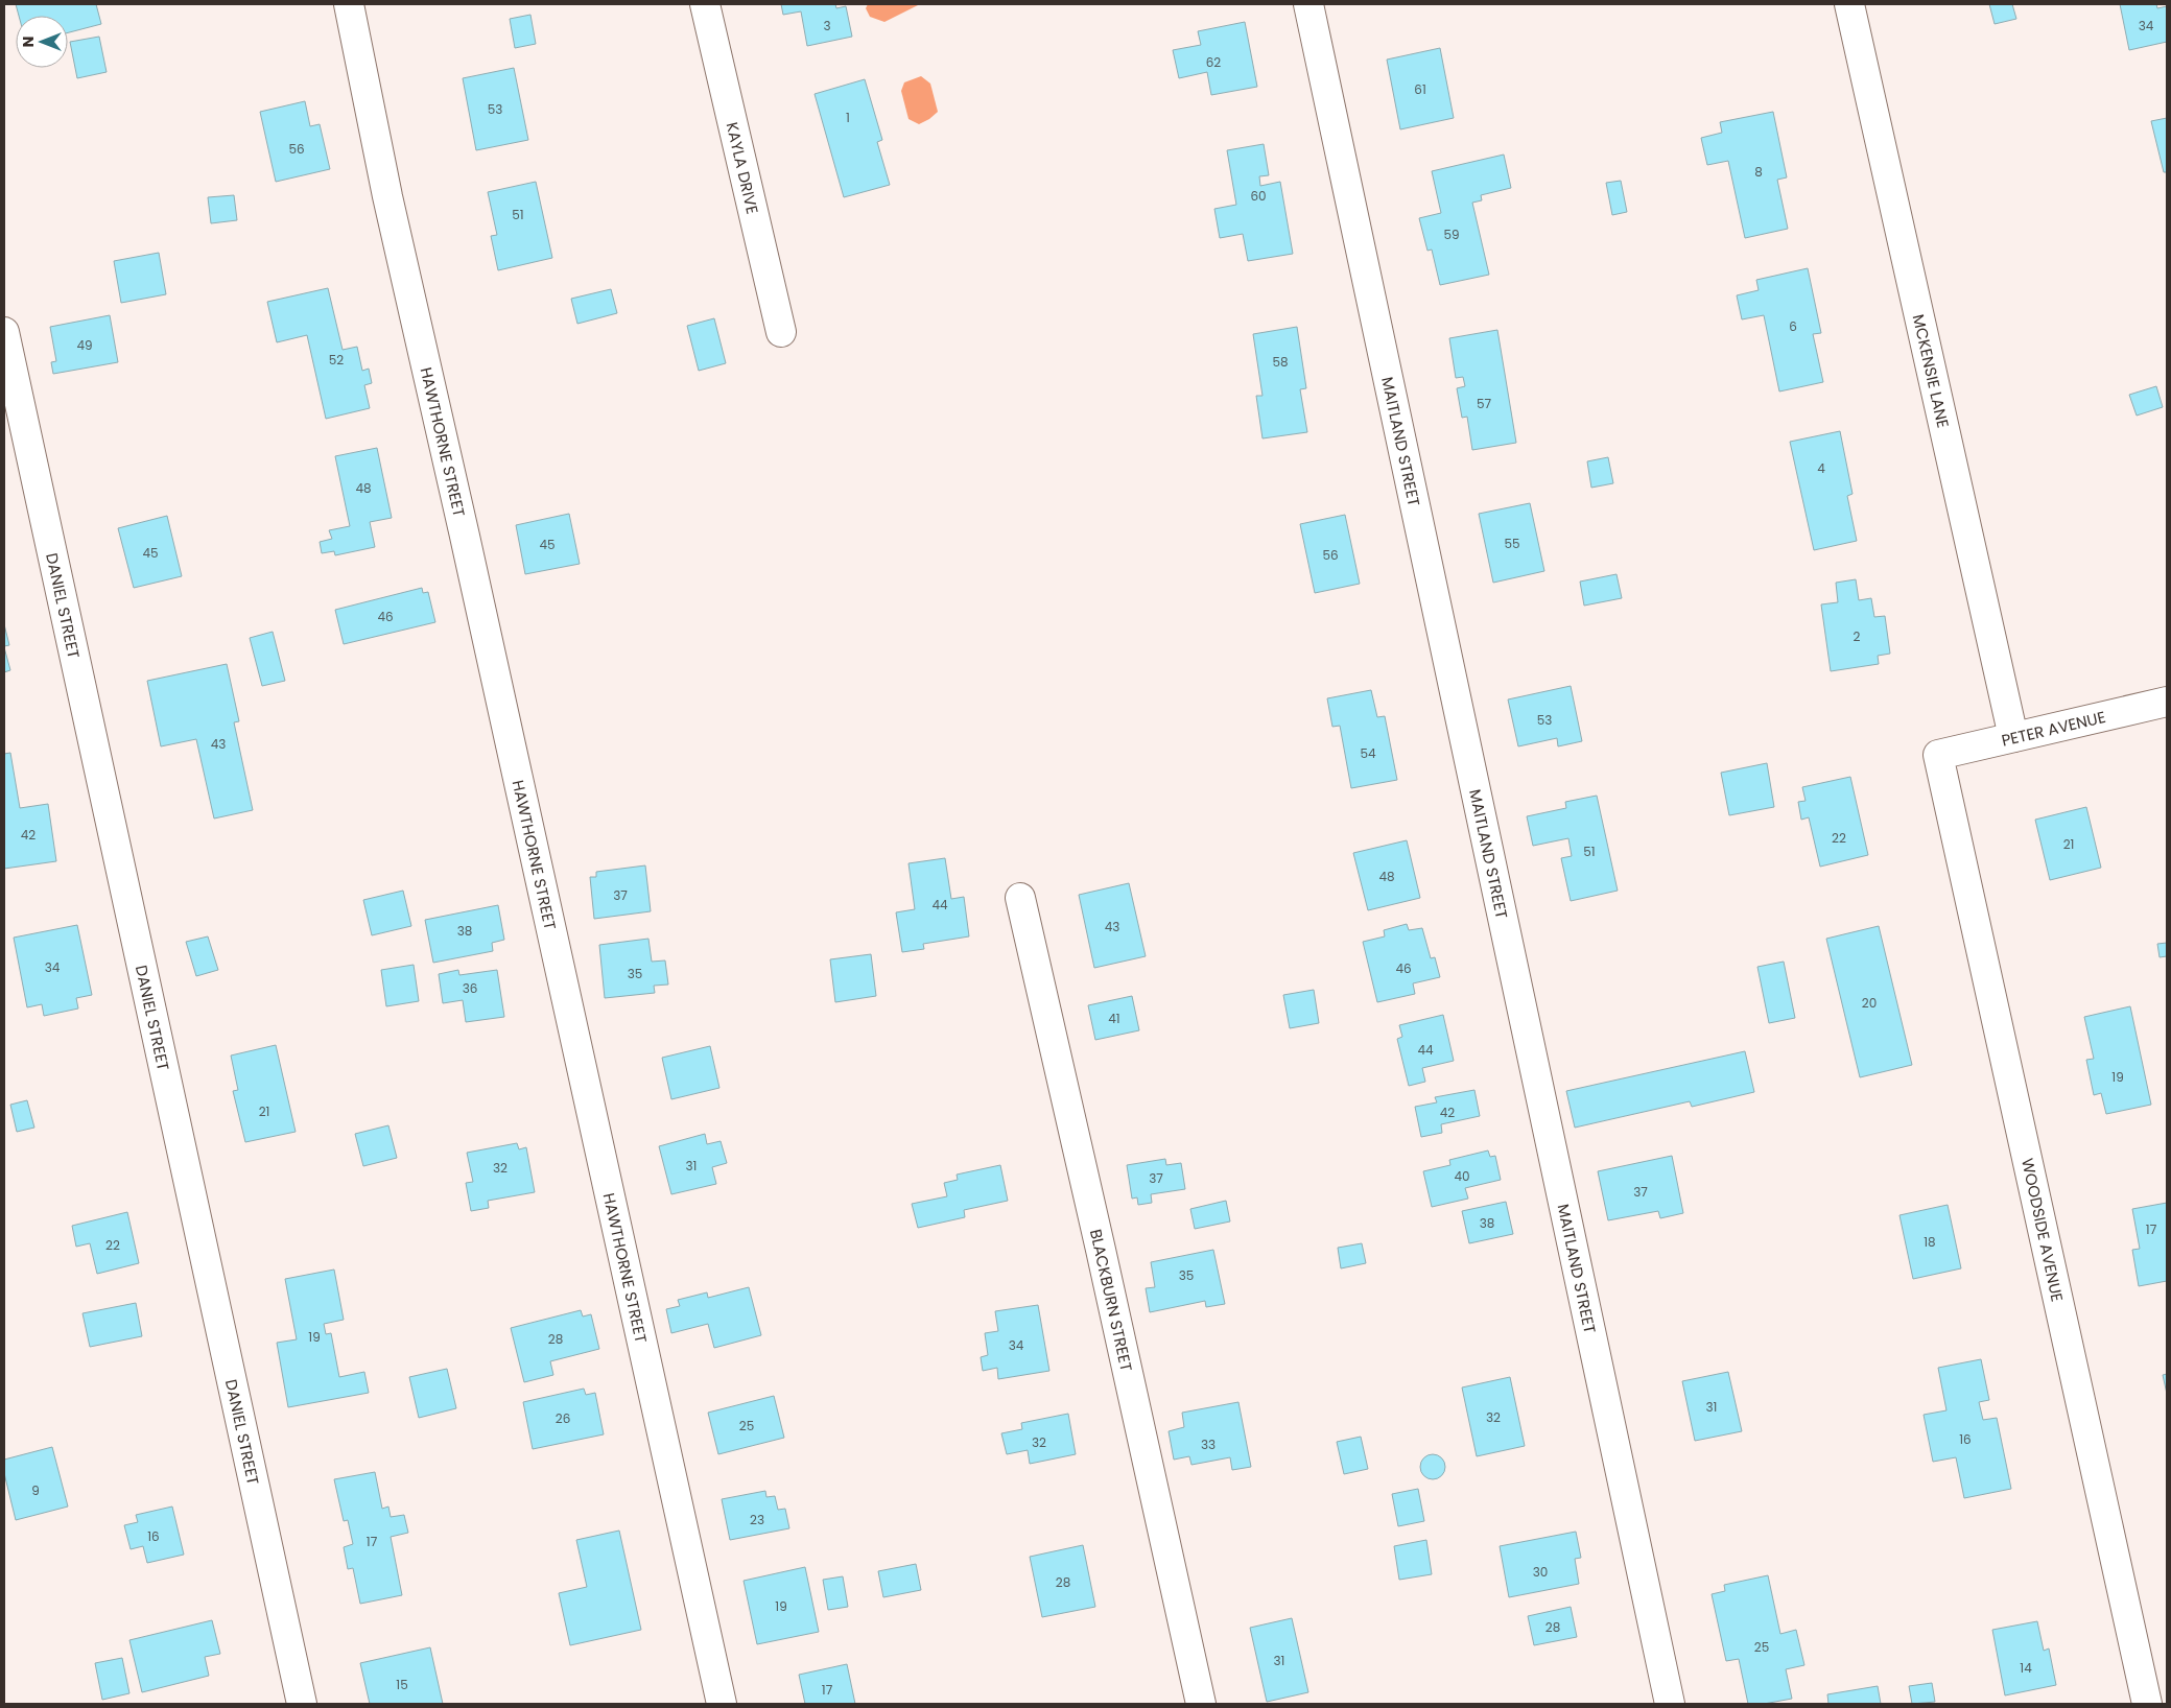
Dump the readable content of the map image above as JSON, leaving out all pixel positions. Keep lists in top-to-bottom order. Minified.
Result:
{"streets":{"street":["KAYLA DRIVE","MCKENSIE LANE","MAITLAND STREET","HAWTHORNE STREET","DANIEL STREET","PETER AVENUE","WOODSIDE AVENUE","BLACKBURN STREET"]},"crossings":[["MCKENSIE LANE","PETER AVENUE"],["PETER AVENUE","WOODSIDE AVENUE"]],"house_numbers":["3","34","62","61","53","1","56","8","60","51","59","6","49","52","58","57","4","48","55","45","45","56","46","2","53","43","54","42","22","21","51","48","37","44","43","38","34","46","35","36","20","41","44","19","21","42","31","32","40","37","37","38","17","18","22","35","19","28","34","31","32","26","25","16","32","33","9","23","16","17","30","28","19","28","25","31","14","15","17"],"north":"left"}
